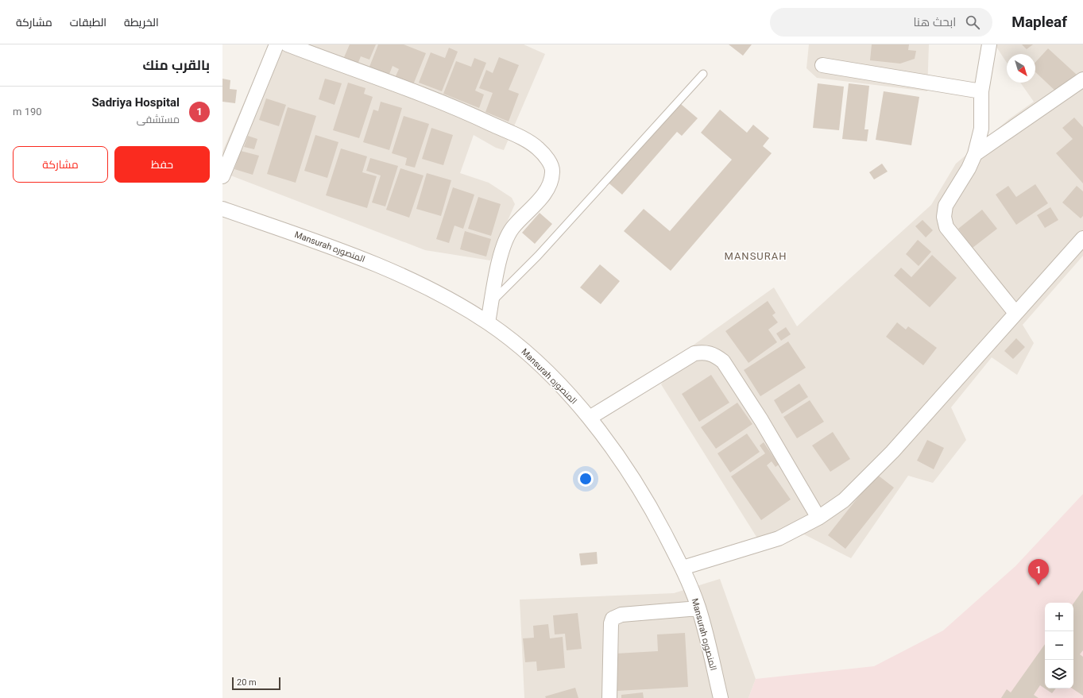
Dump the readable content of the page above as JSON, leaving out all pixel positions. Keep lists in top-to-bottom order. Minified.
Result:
{"streets":{"street":["Mansurah المنصوره"]},"districts":["MANSURAH"],"scale_bar":"20 m","north":"bottom right","page":{"header":"Mapleaf","search":"ابحث هنا","nav":["الخريطة","الطبقات","مشاركة"],"heading":"بالقرب منك","list":[{"mark":"1","name":"Sadriya Hospital","note":"مستشفى","value":"190 m"}],"buttons":["حفظ","مشاركة"],"pins":"1","map_buttons":["+","−"],"scale":"20 m"}}
